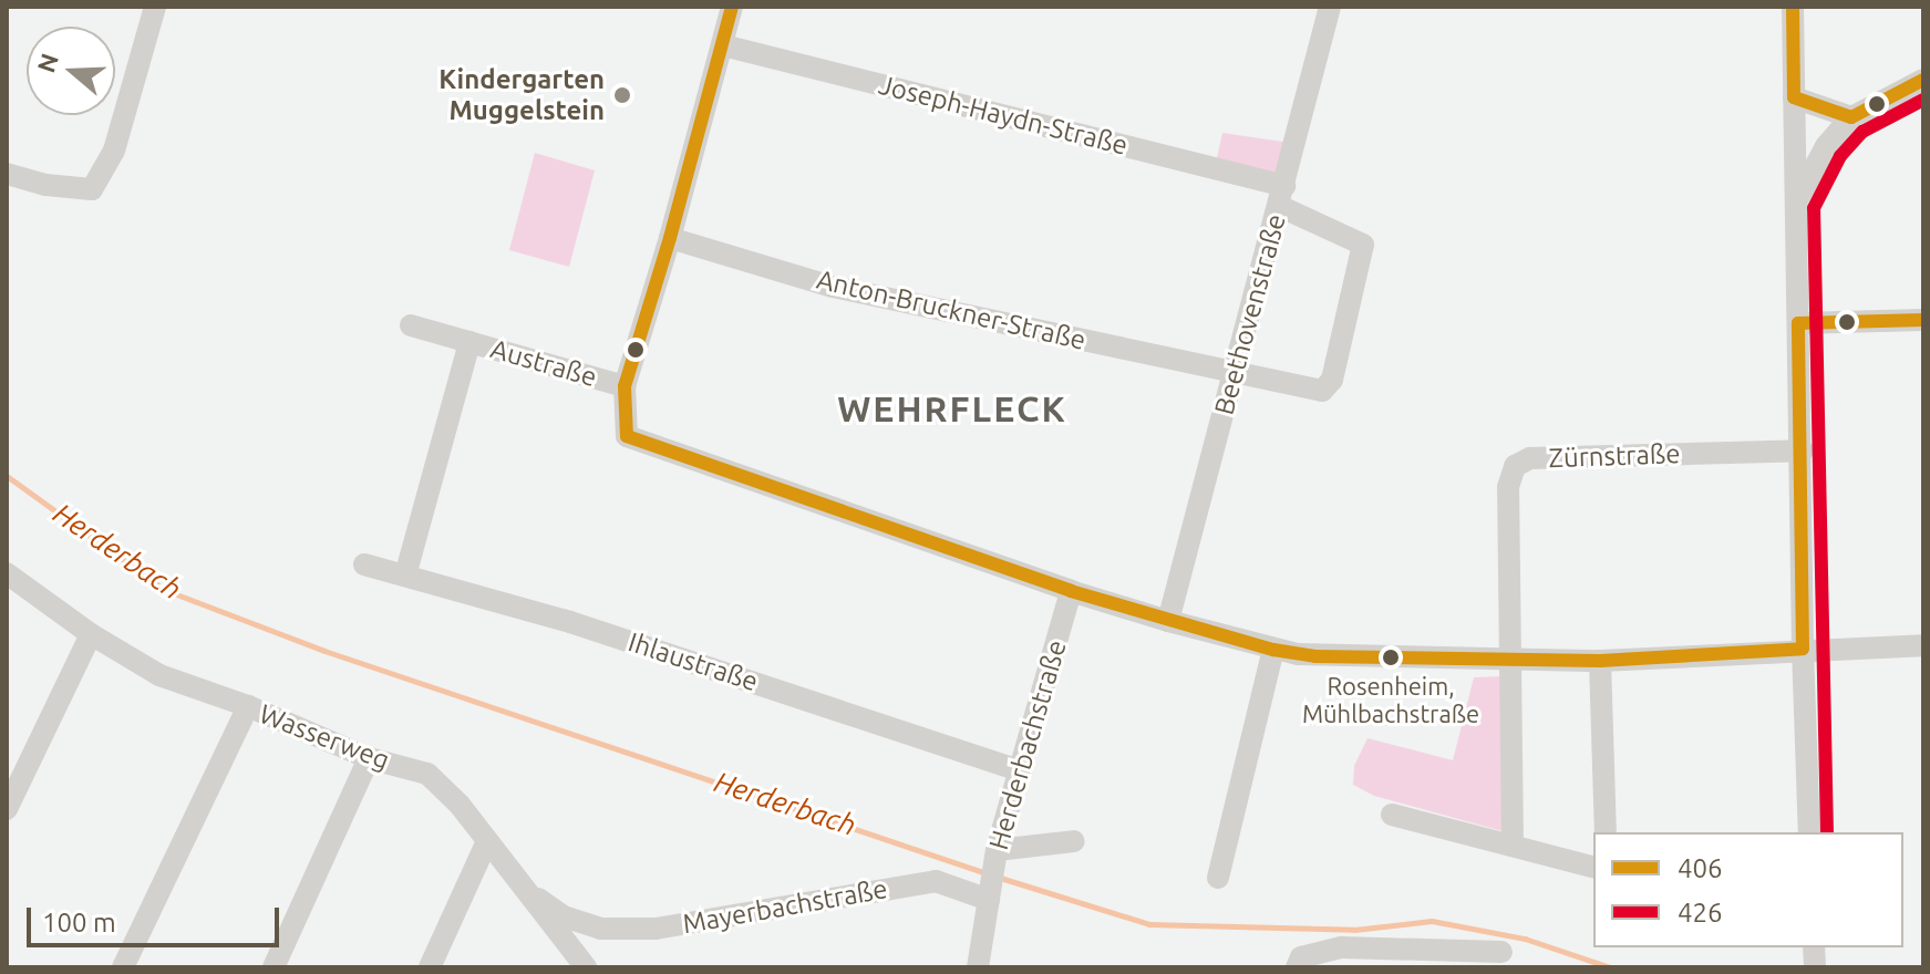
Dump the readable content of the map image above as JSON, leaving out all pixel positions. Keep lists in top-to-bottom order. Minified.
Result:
{"streets":{"street":["Joseph-Haydn-Straße","Anton-Bruckner-Straße","Beethovenstraße","Austraße","Zürnstraße","Ihlaustraße","Wasserweg","Herderbachstraße","Mayerbachstraße"]},"crossings":[["Joseph-Haydn-Straße","Anton-Bruckner-Straße"],["Joseph-Haydn-Straße","Beethovenstraße"],["Anton-Bruckner-Straße","Beethovenstraße"],["Beethovenstraße","Austraße"],["Austraße","Zürnstraße"],["Austraße","Herderbachstraße"],["Ihlaustraße","Herderbachstraße"],["Wasserweg","Mayerbachstraße"],["Herderbachstraße","Mayerbachstraße"]],"districts":["WEHRFLECK"],"water":["Herderbach"],"places":["Kindergarten Muggelstein","Rosenheim, Mühlbachstraße"],"lines":["transit line 406","transit line 426"],"legend":["406","426"],"scale_bar":"100 m","north":"left"}
